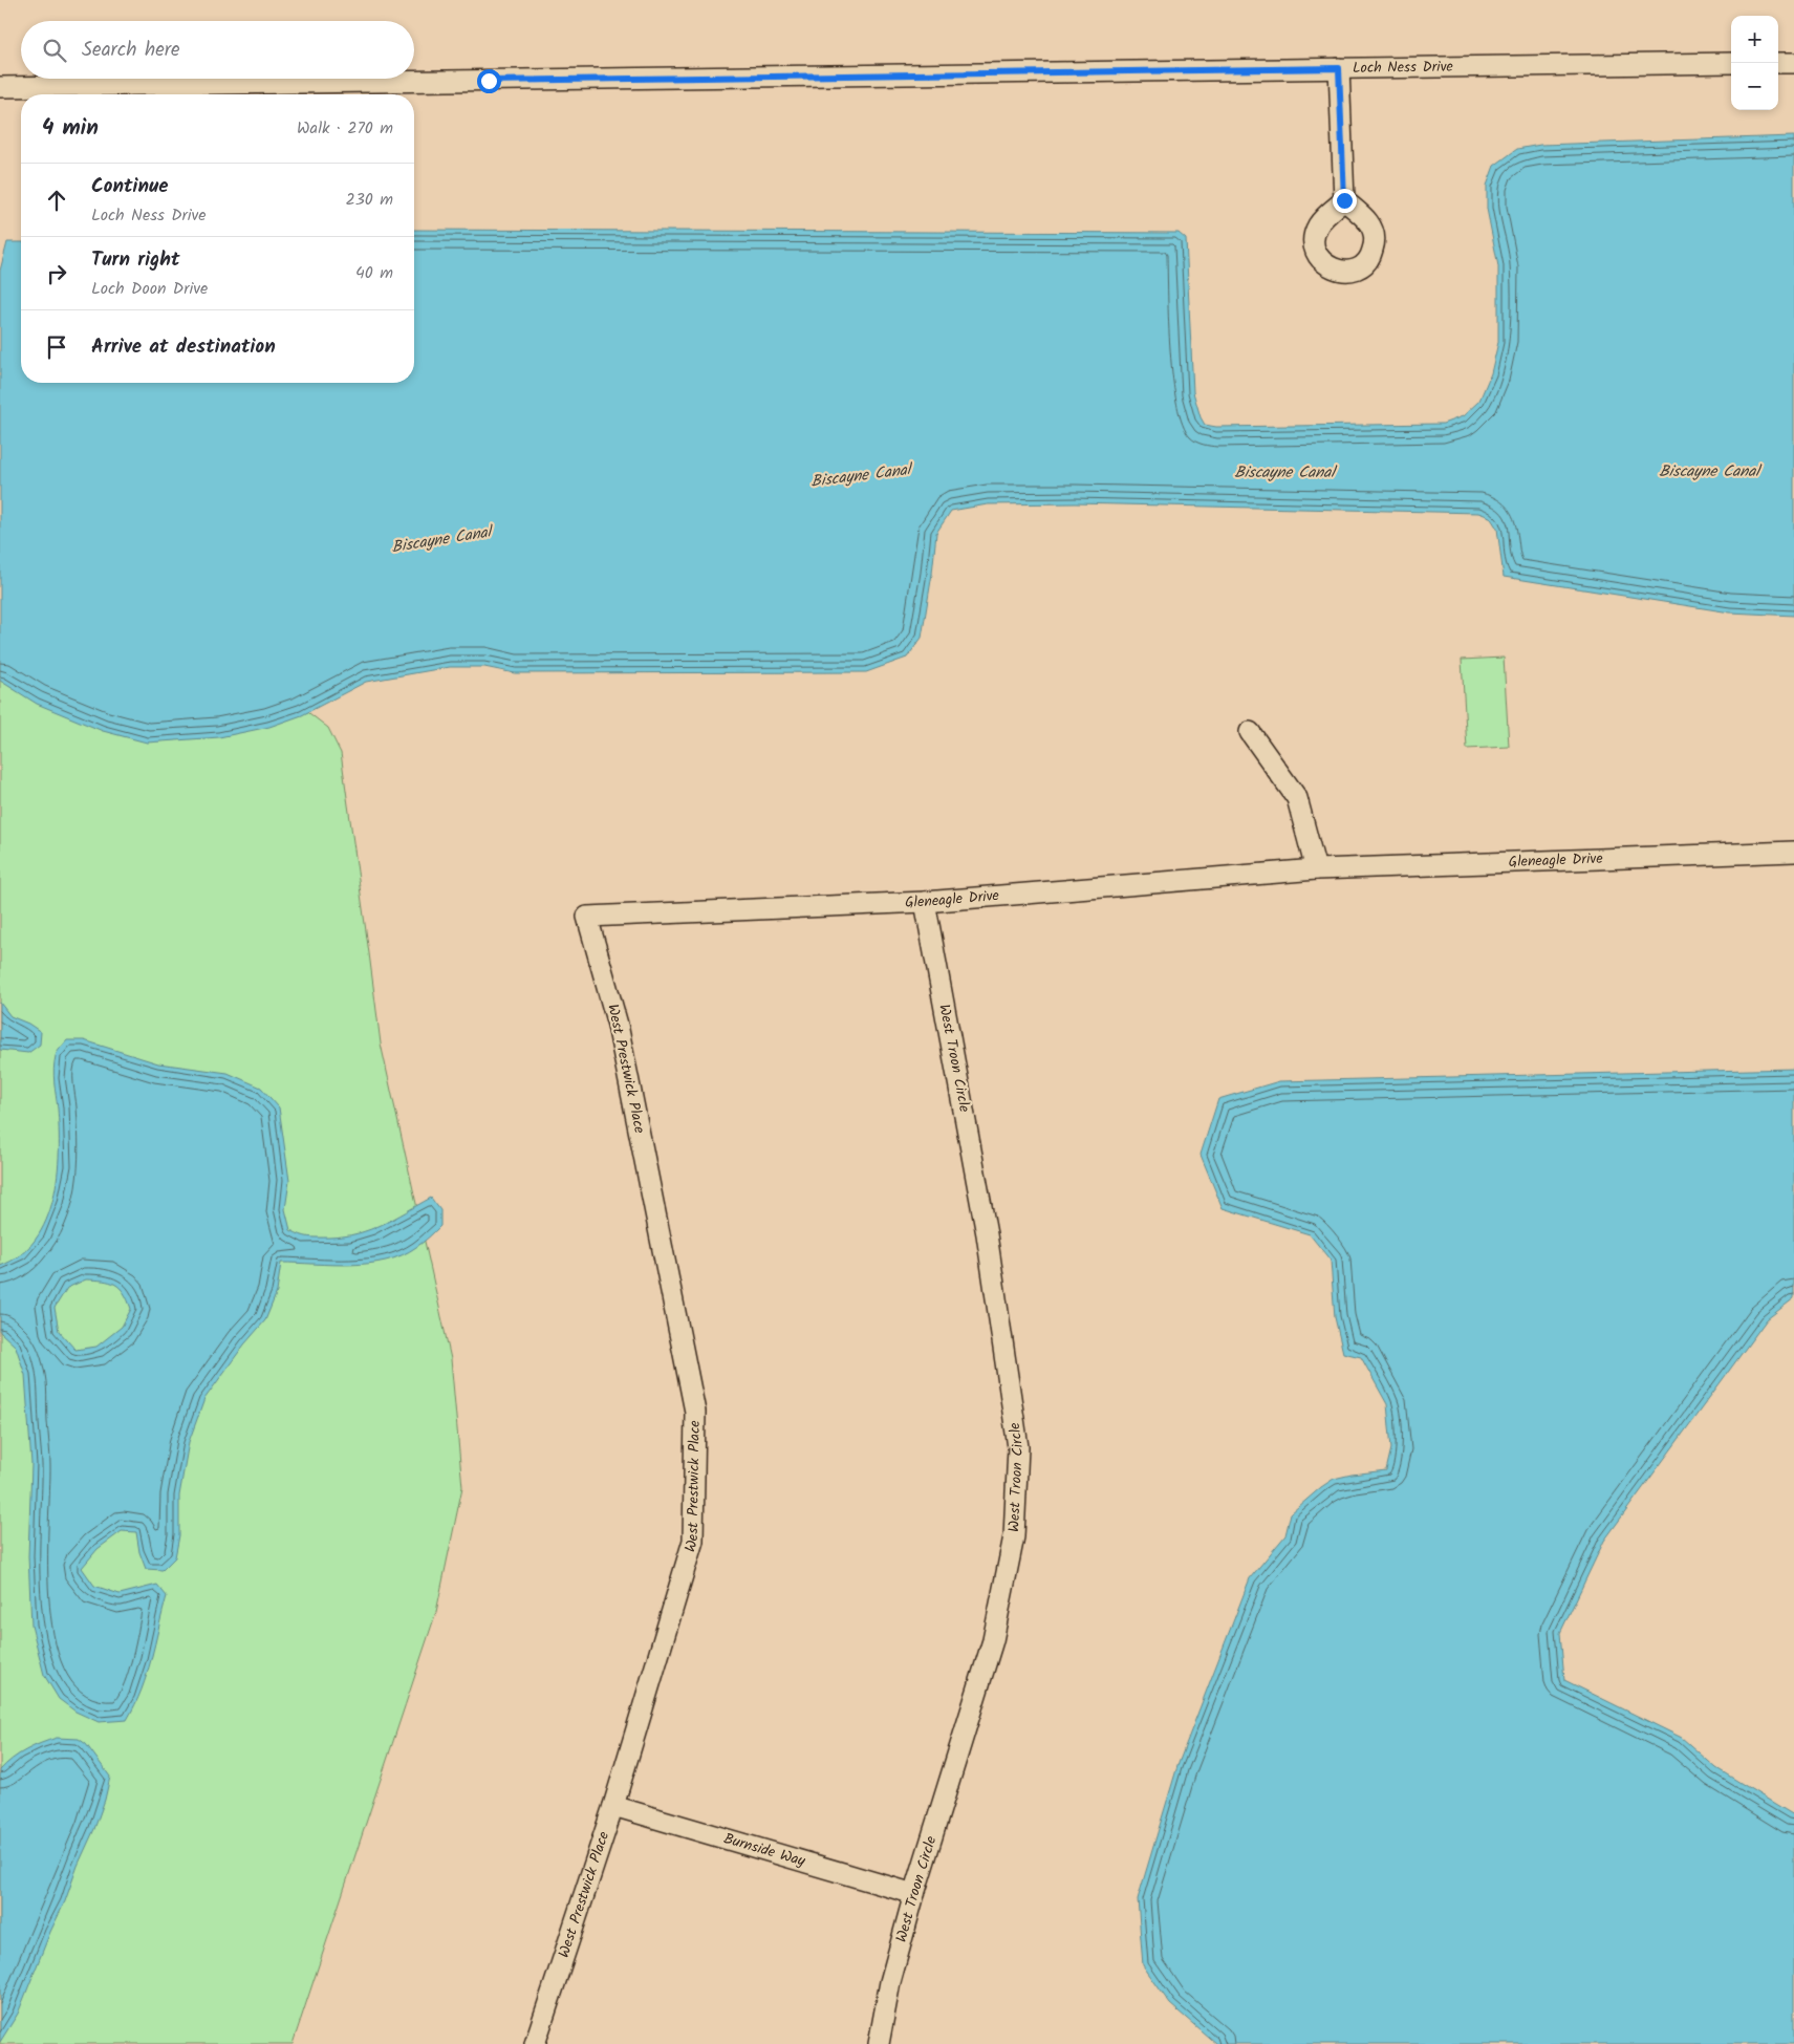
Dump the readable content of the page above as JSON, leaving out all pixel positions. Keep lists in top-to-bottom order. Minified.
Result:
{"streets":{"street":["Loch Ness Drive","Gleneagle Drive","West Troon Circle","West Prestwick Place","Burnside Way"]},"crossings":[["Gleneagle Drive","West Troon Circle"],["Gleneagle Drive","West Prestwick Place"],["West Troon Circle","Burnside Way"],["West Prestwick Place","Burnside Way"]],"water":["Biscayne Canal"],"page":{"map_buttons":["+","−"],"search":"Search here","heading":["4 min","Walk · 270 m"],"list":[["Continue","Loch Ness Drive","230 m"],["Turn right","Loch Doon Drive","40 m"],"Arrive at destination"]}}
